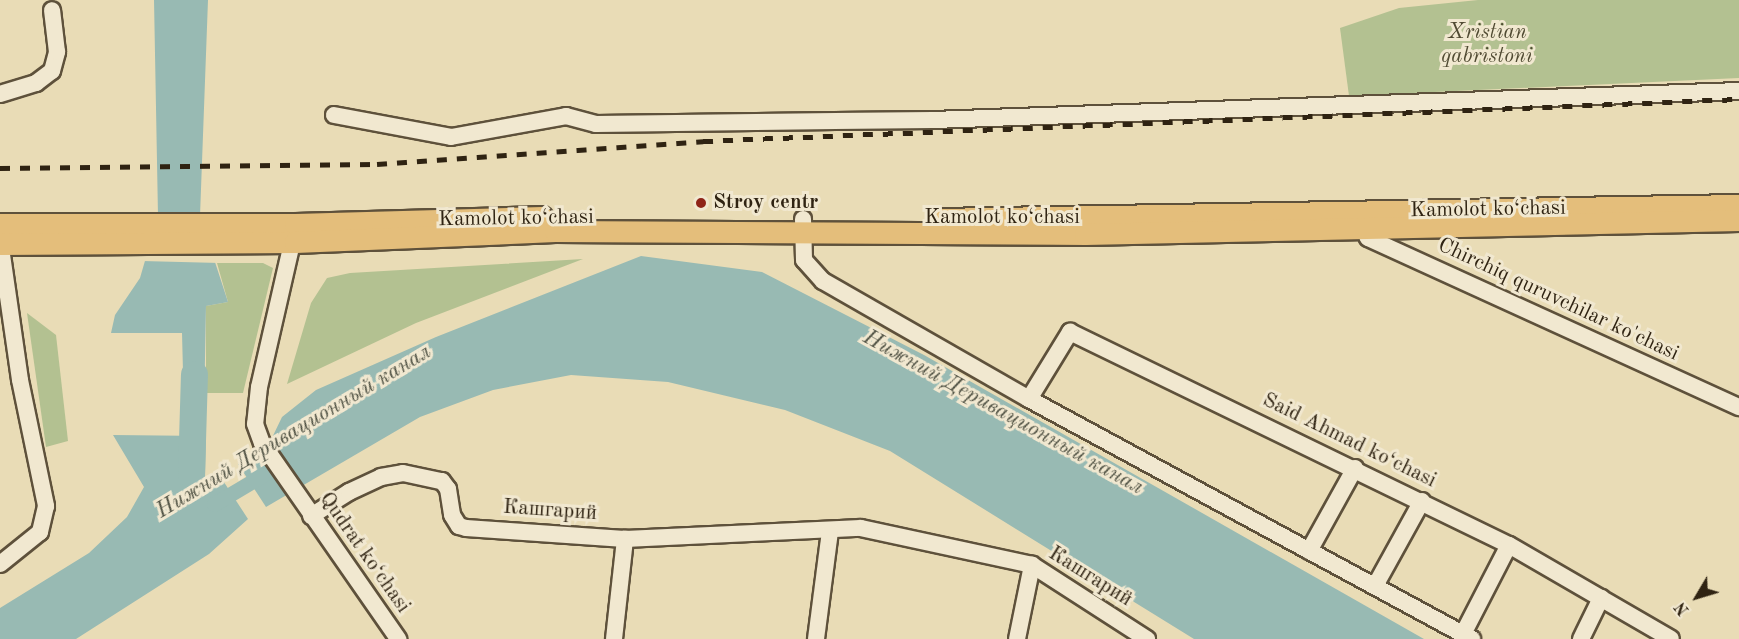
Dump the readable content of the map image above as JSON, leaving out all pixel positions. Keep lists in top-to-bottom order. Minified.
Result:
{"streets":{"main road":["Kamolot ko‘chasi"],"street":["Chirchiq quruvchilar ko'chasi","Said Ahmad ko‘chasi","Кашгарий","Qudrat ko‘chasi"]},"crossings":[["Kamolot ko‘chasi","Qudrat ko‘chasi"],["Кашгарий","Qudrat ko‘chasi"]],"water":["Нижний Деривационный канал"],"parks":["Xristian qabristoni"],"places":["Stroy centr"],"north":"bottom left"}
